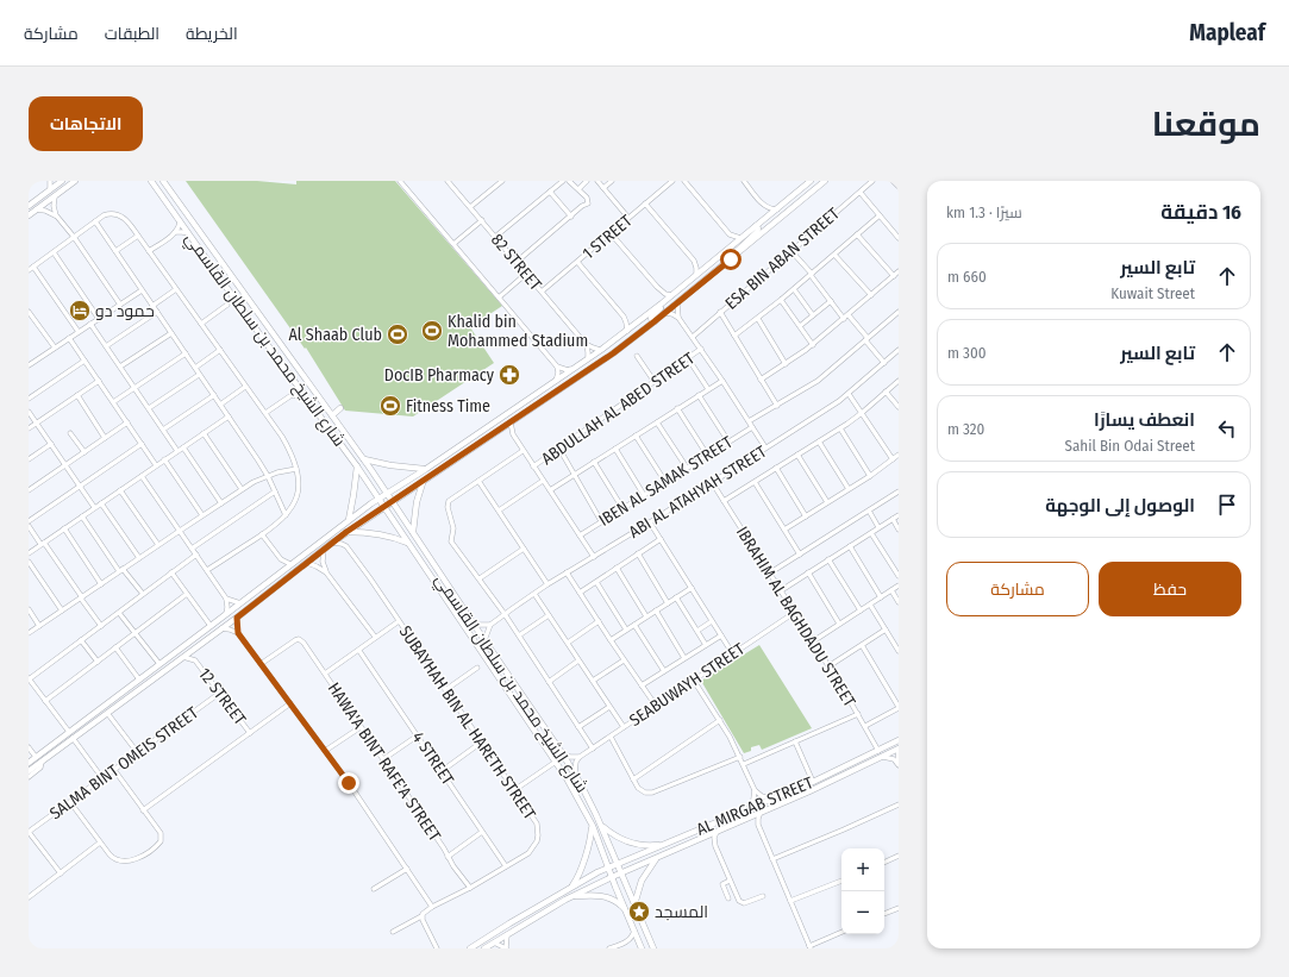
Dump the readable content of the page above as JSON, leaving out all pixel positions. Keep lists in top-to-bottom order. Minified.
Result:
{"streets":{"main road":["شارع الشيخ محمد بن سلطان القاسمي","AL MIRGAB STREET"],"street":["1 STREET","ESA BIN ABAN STREET","82 STREET","ABDULLAH AL ABED STREET","IBEN AL SAMAK STREET","ABI AL ATAHYAH STREET","IBRAHIM AL BAGHDADU STREET","SEABUWAYH STREET","12 STREET","SUBAYHAH BIN AL HARETH STREET","4 STREET","HAWA'A BINT RAFE'A STREET","SALMA BINT OMEIS STREET"]},"crossings":[["1 STREET","82 STREET"],["شارع الشيخ محمد بن سلطان القاسمي","AL MIRGAB STREET"],["ABI AL ATAHYAH STREET","IBRAHIM AL BAGHDADU STREET"],["IBRAHIM AL BAGHDADU STREET","SEABUWAYH STREET"],["IBRAHIM AL BAGHDADU STREET","AL MIRGAB STREET"],["12 STREET","SALMA BINT OMEIS STREET"],["SUBAYHAH BIN AL HARETH STREET","4 STREET"]],"places":{"hotel":["حمود دو"],"sports":["Khalid bin Mohammed Stadium","Al Shaab Club","Fitness Time"],"pharmacy":["DocIB Pharmacy"],"place":["المسجد"]},"page":{"header":"Mapleaf","nav":["الخريطة","الطبقات","مشاركة"],"title":"موقعنا","buttons":["الاتجاهات",["حفظ","مشاركة"]],"heading":["16 دقيقة","سيرًا · 1.3 km"],"list":[["تابع السير","Kuwait Street","660 m"],["تابع السير","300 m"],["انعطف يسارًا","Sahil Bin Odai Street","320 m"],"الوصول إلى الوجهة"],"map_buttons":["+","−"]}}
